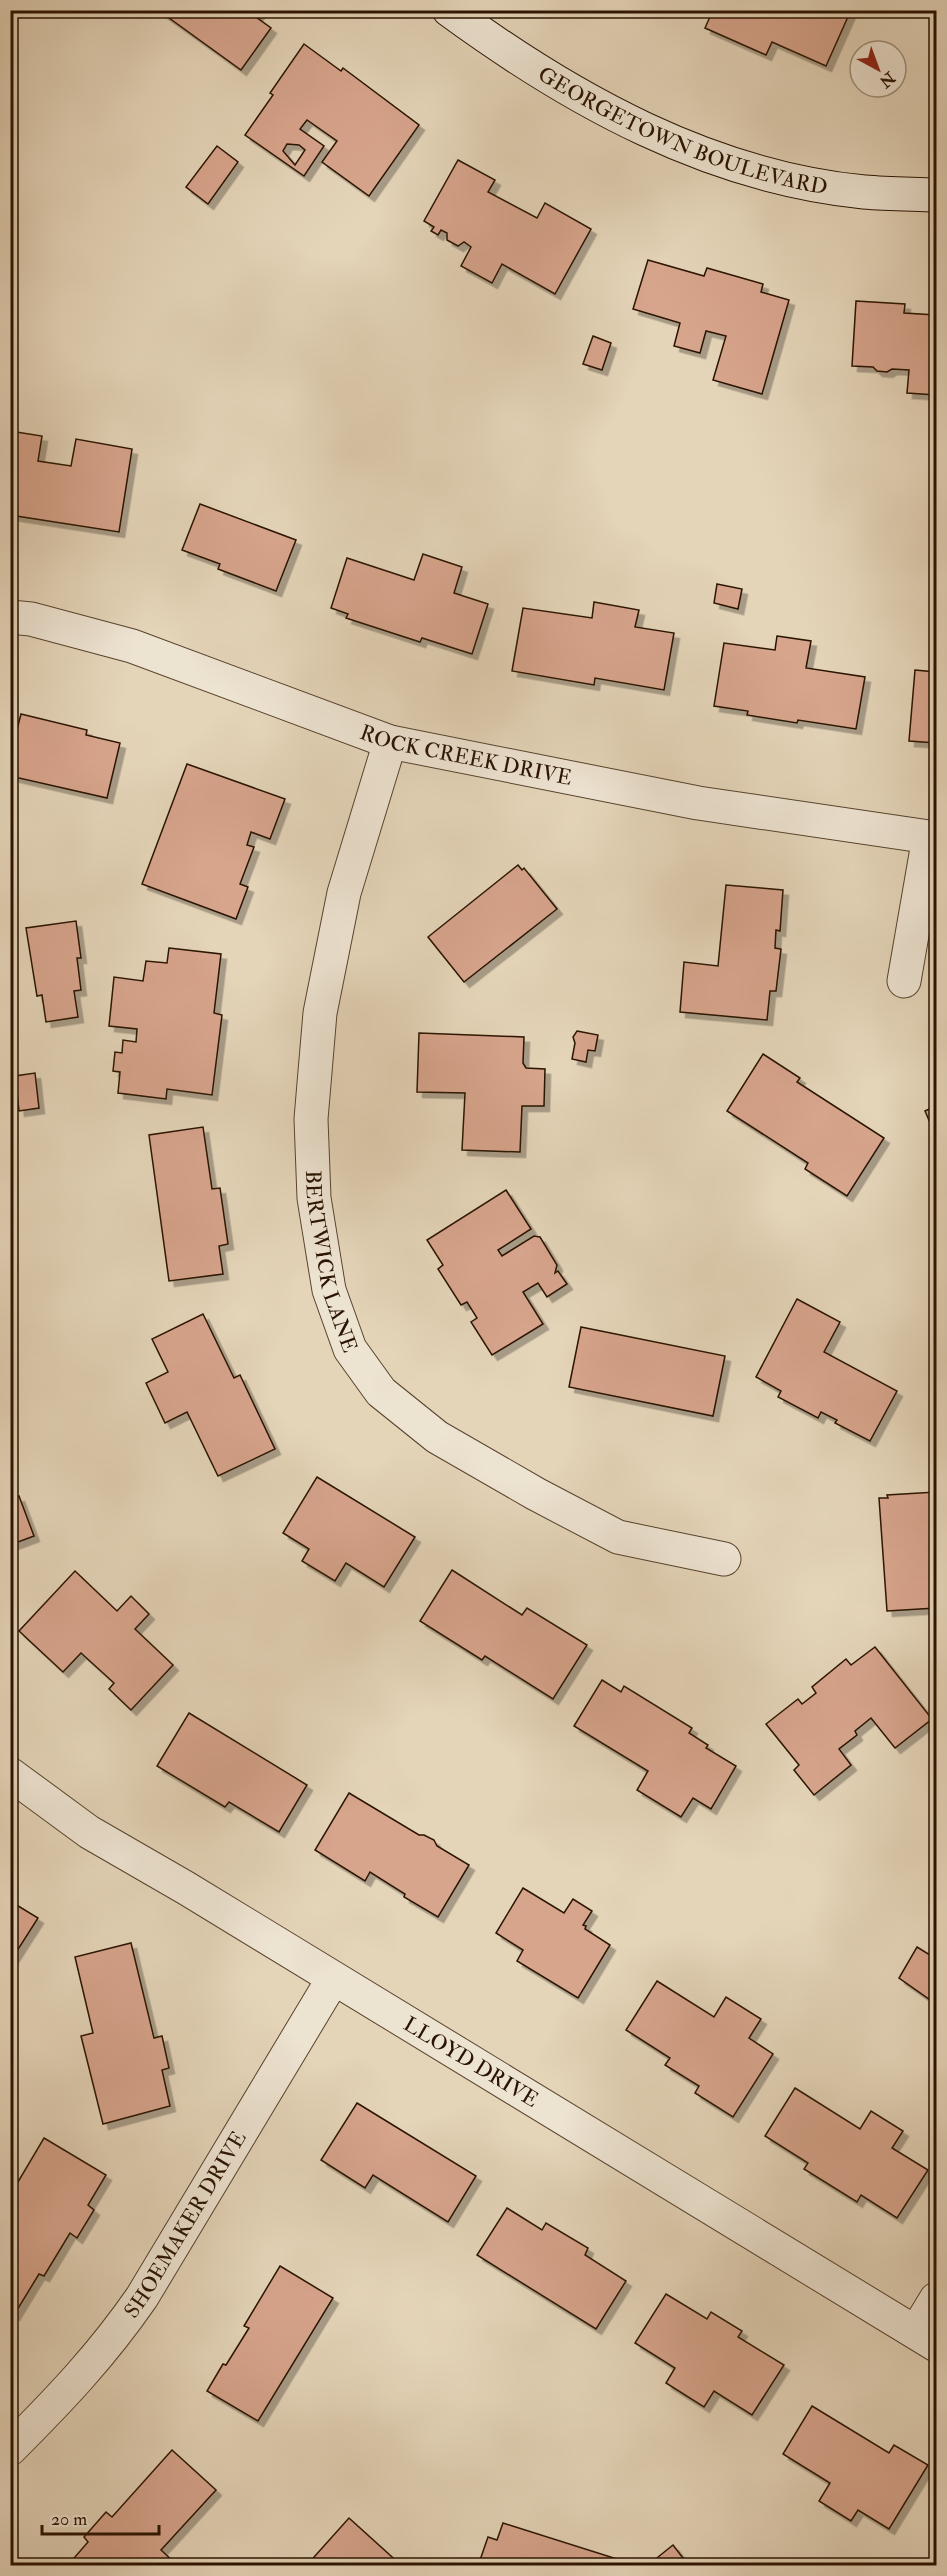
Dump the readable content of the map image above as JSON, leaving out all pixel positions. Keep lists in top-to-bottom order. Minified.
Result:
{"streets":{"street":["GEORGETOWN BOULEVARD","ROCK CREEK DRIVE","BERTWICK LANE","LLOYD DRIVE","SHOEMAKER DRIVE"]},"crossings":[["ROCK CREEK DRIVE","BERTWICK LANE"],["LLOYD DRIVE","SHOEMAKER DRIVE"]],"scale_bar":"20 m","north":"bottom right"}
